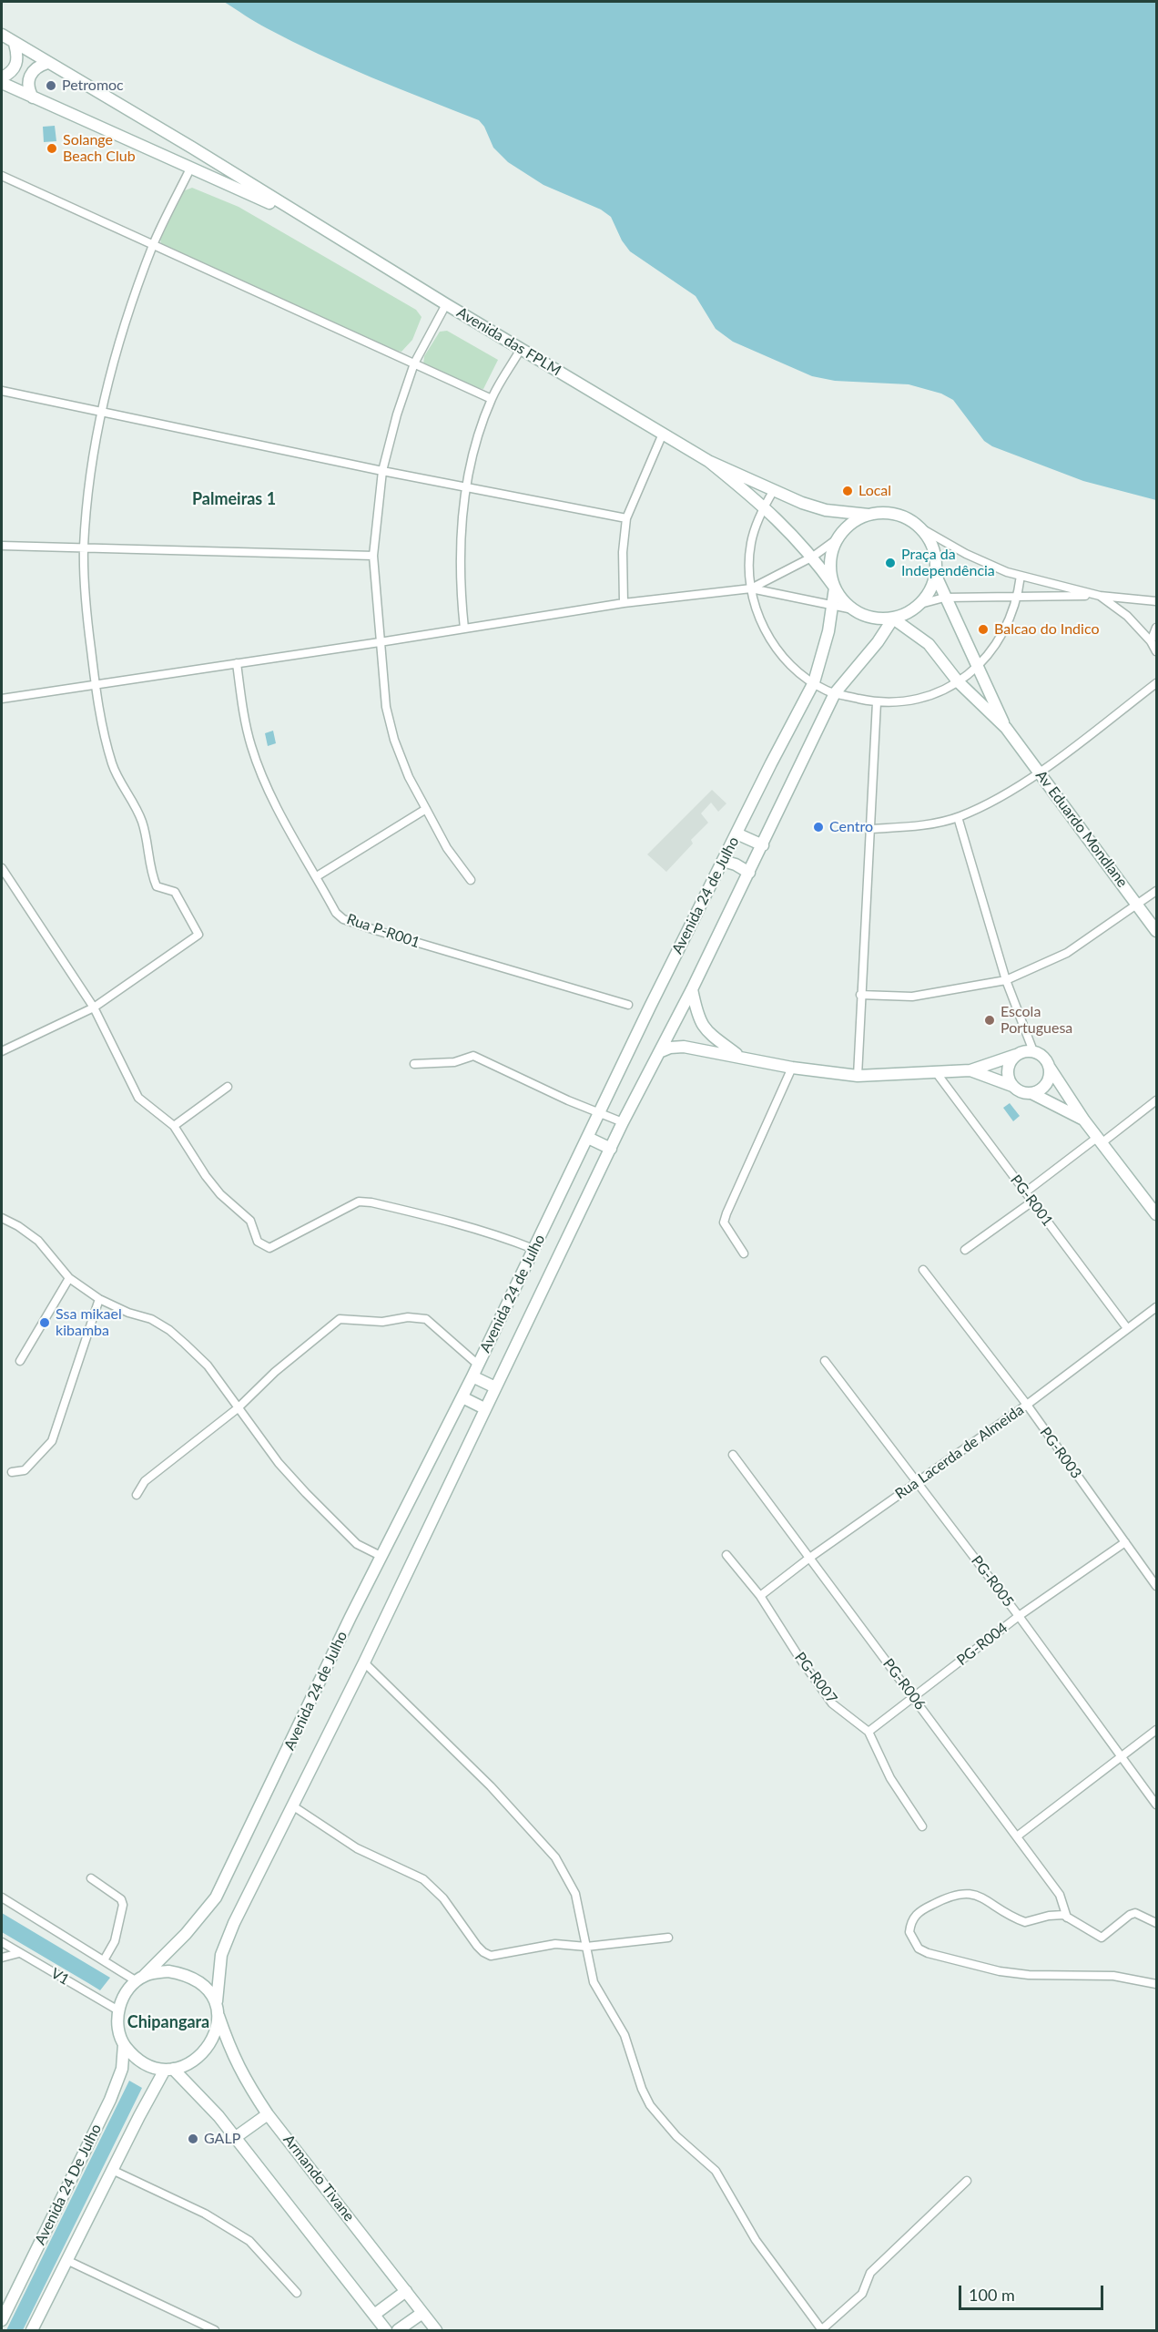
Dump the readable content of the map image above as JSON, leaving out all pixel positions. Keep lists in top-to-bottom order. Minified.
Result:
{"streets":{"street":["Avenida das FPLM","Av Eduardo Mondlane","Avenida 24 de Julho","Rua P-R001","PG-R001","Rua Lacerda de Almeida","PG-R003","PG-R005","PG-R004","PG-R007","PG-R006","V1","Armando Tivane","Avenida 24 De Julho"]},"crossings":[["Avenida das FPLM","Avenida 24 de Julho"],["Avenida 24 de Julho","V1"],["Avenida 24 de Julho","Armando Tivane"],["Avenida 24 de Julho","Avenida 24 De Julho"],["PG-R001","Rua Lacerda de Almeida"],["Rua Lacerda de Almeida","PG-R003"],["Rua Lacerda de Almeida","PG-R005"],["Rua Lacerda de Almeida","PG-R007"],["Rua Lacerda de Almeida","PG-R006"],["PG-R003","PG-R004"],["PG-R005","PG-R004"],["PG-R004","PG-R007"],["PG-R004","PG-R006"],["V1","Armando Tivane"],["V1","Avenida 24 De Julho"],["Armando Tivane","Avenida 24 De Julho"]],"districts":["Palmeiras 1","Chipangara"],"places":["Petromoc","Solange Beach Club","Local","Praça da Independência","Balcao do Indico","Centro","Escola Portuguesa","Ssa mikael kibamba","GALP"],"scale_bar":"100 m"}
